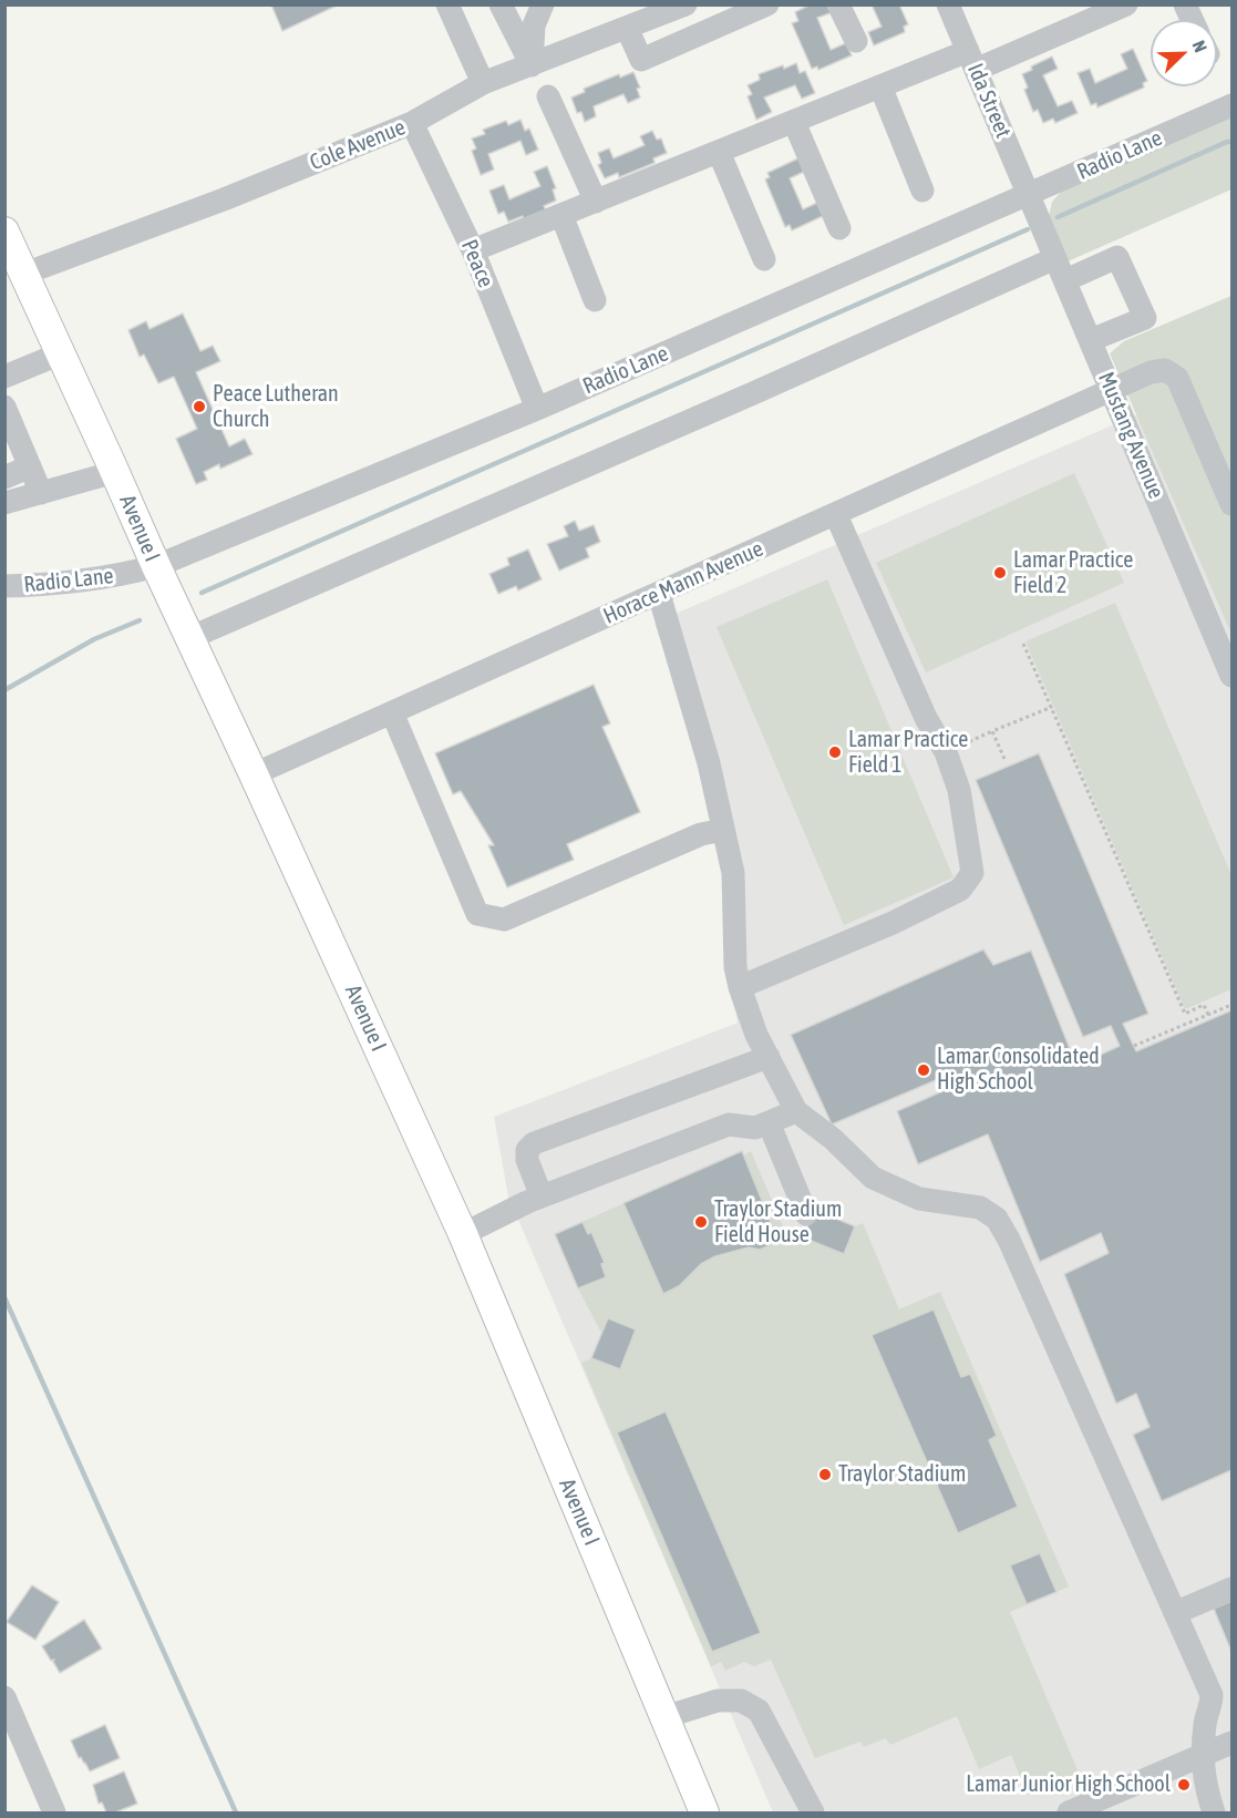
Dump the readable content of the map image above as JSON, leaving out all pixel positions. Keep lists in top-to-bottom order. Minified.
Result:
{"streets":{"main road":["Avenue I"],"street":["Ida Street","Cole Avenue","Radio Lane","Peace","Mustang Avenue","Horace Mann Avenue"]},"crossings":[["Ida Street","Radio Lane"],["Ida Street","Mustang Avenue"],["Cole Avenue","Peace"],["Cole Avenue","Avenue I"],["Radio Lane","Peace"],["Radio Lane","Mustang Avenue"],["Radio Lane","Avenue I"],["Mustang Avenue","Horace Mann Avenue"],["Avenue I","Horace Mann Avenue"]],"places":["Peace Lutheran Church","Lamar Practice Field 2","Lamar Practice Field 1","Lamar Consolidated High School","Traylor Stadium Field House","Traylor Stadium","Lamar Junior High School"],"north":"top right"}
